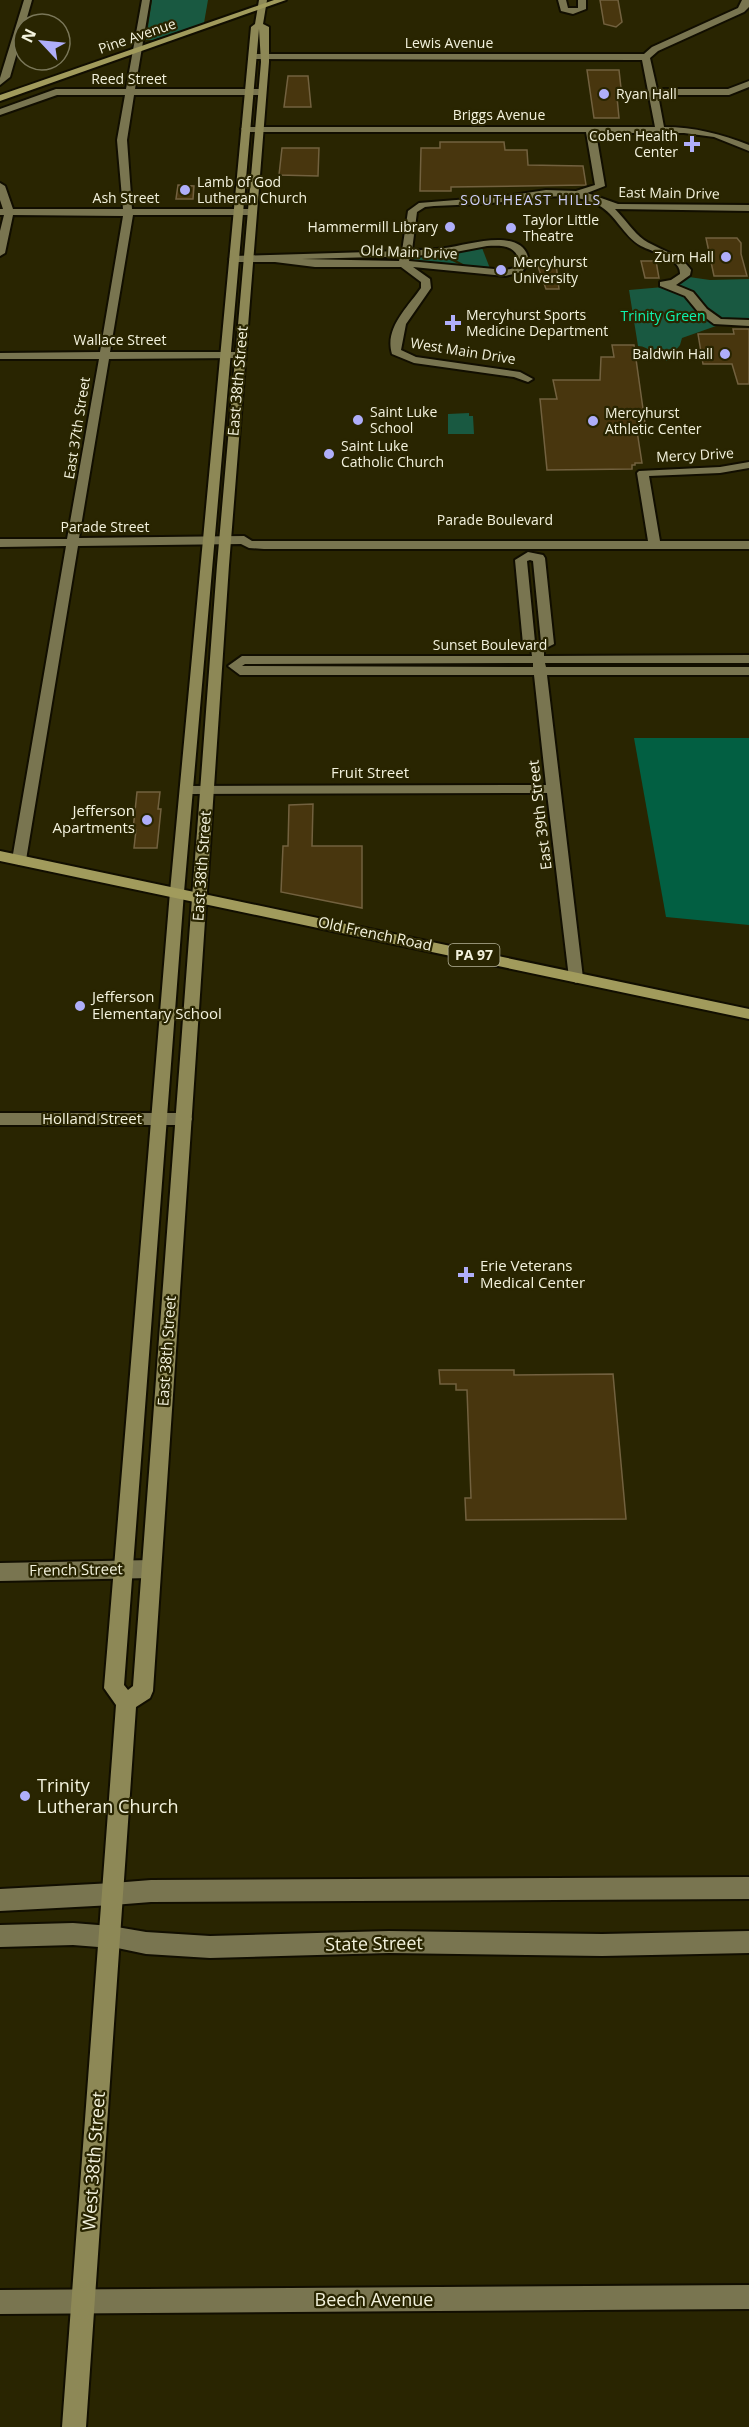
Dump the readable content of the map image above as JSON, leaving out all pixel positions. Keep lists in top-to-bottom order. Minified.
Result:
{"streets":{"main road":["Pine Avenue","East 38th Street","Old French Road","PA 97","West 38th Street"],"street":["Lewis Avenue","Reed Street","Briggs Avenue","East Main Drive","Ash Street","Old Main Drive","Wallace Street","West Main Drive","East 37th Street","Mercy Drive","Parade Boulevard","Parade Street","Sunset Boulevard","Fruit Street","East 39th Street","Holland Street","French Street","State Street","Beech Avenue"]},"crossings":[["Pine Avenue","East 38th Street"],["Pine Avenue","East 37th Street"],["Lewis Avenue","East 38th Street"],["Reed Street","East 38th Street"],["Reed Street","East 37th Street"],["Briggs Avenue","East 38th Street"],["East Main Drive","Old Main Drive"],["East Main Drive","West Main Drive"],["Ash Street","East 38th Street"],["Ash Street","East 37th Street"],["Old Main Drive","West Main Drive"],["Old Main Drive","East 38th Street"],["Wallace Street","East 38th Street"],["Wallace Street","East 37th Street"],["East 38th Street","Parade Boulevard"],["East 38th Street","Parade Street"],["East 38th Street","Sunset Boulevard"],["East 38th Street","Fruit Street"],["East 38th Street","Old French Road"],["East 38th Street","Holland Street"],["East 38th Street","French Street"],["East 38th Street","West 38th Street"],["East 37th Street","Parade Street"],["East 37th Street","Old French Road"],["Mercy Drive","Parade Boulevard"],["Parade Boulevard","Parade Street"],["Parade Boulevard","East 39th Street"],["Sunset Boulevard","East 39th Street"],["Fruit Street","East 39th Street"],["East 39th Street","Old French Road"],["State Street","West 38th Street"],["West 38th Street","Beech Avenue"]],"districts":["SOUTHEAST HILLS"],"parks":["Trinity Green"],"places":{"other":["Ryan Hall","Lamb of God Lutheran Church","Hammermill Library","Taylor Little Theatre","Zurn Hall","Mercyhurst University","Baldwin Hall","Saint Luke School","Mercyhurst Athletic Center","Saint Luke Catholic Church","Jefferson Apartments","Jefferson Elementary School","Trinity Lutheran Church"],"health":["Coben Health Center","Mercyhurst Sports Medicine Department","Erie Veterans Medical Center"]},"north":"top left"}
